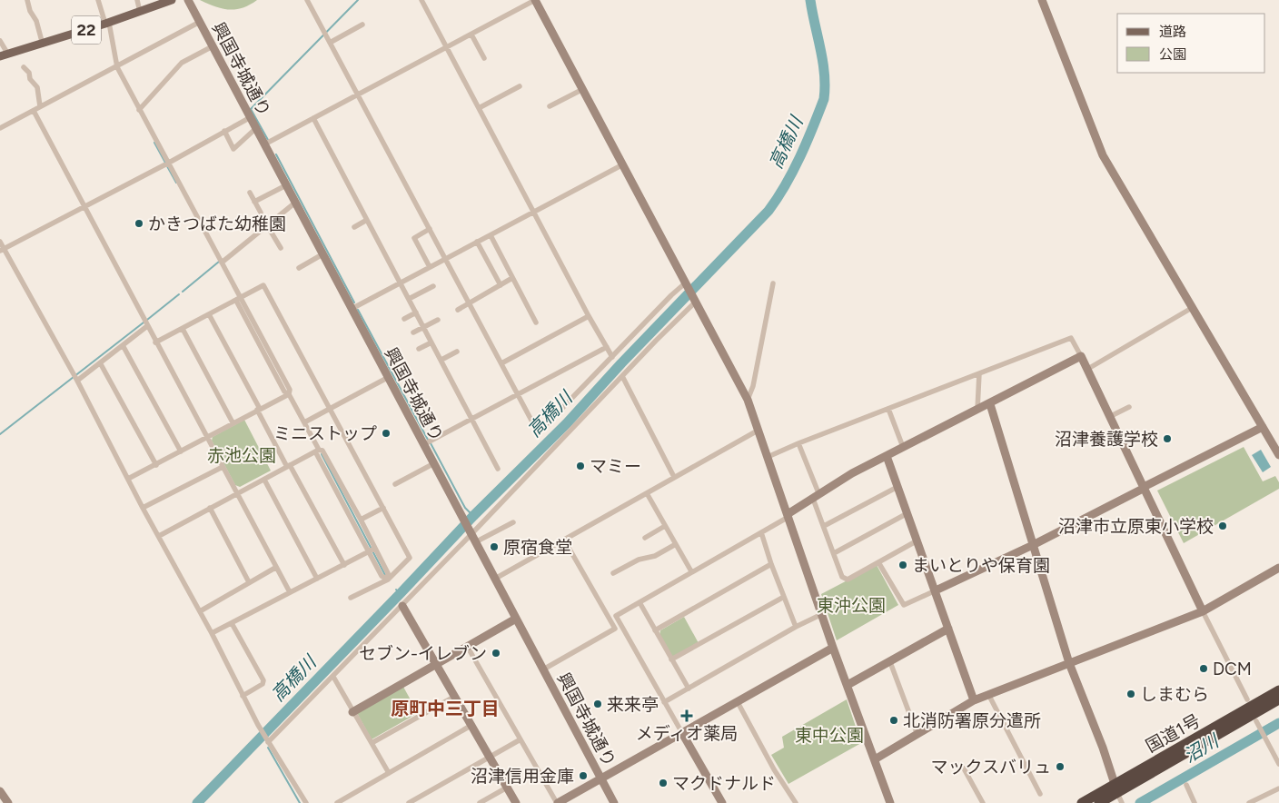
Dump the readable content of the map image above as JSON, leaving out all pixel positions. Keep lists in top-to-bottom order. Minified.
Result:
{"streets":{"highway":["国道1号"],"main road":["22"],"street":["興国寺城通り"]},"districts":["原町中三丁目"],"water":["高橋川","沼川"],"parks":["赤池公園","東沖公園","東中公園"],"places":{"other":["かきつばた幼稚園","ミニストップ","沼津養護学校","マミー","沼津市立原東小学校","原宿食堂","まいとりや保育園","セブン-イレブン","DCM","しまむら","来来亭","北消防署原分遣所","マックスバリュ","沼津信用金庫","マクドナルド"],"health":["メディオ薬局"]},"legend":["道路","公園"]}
